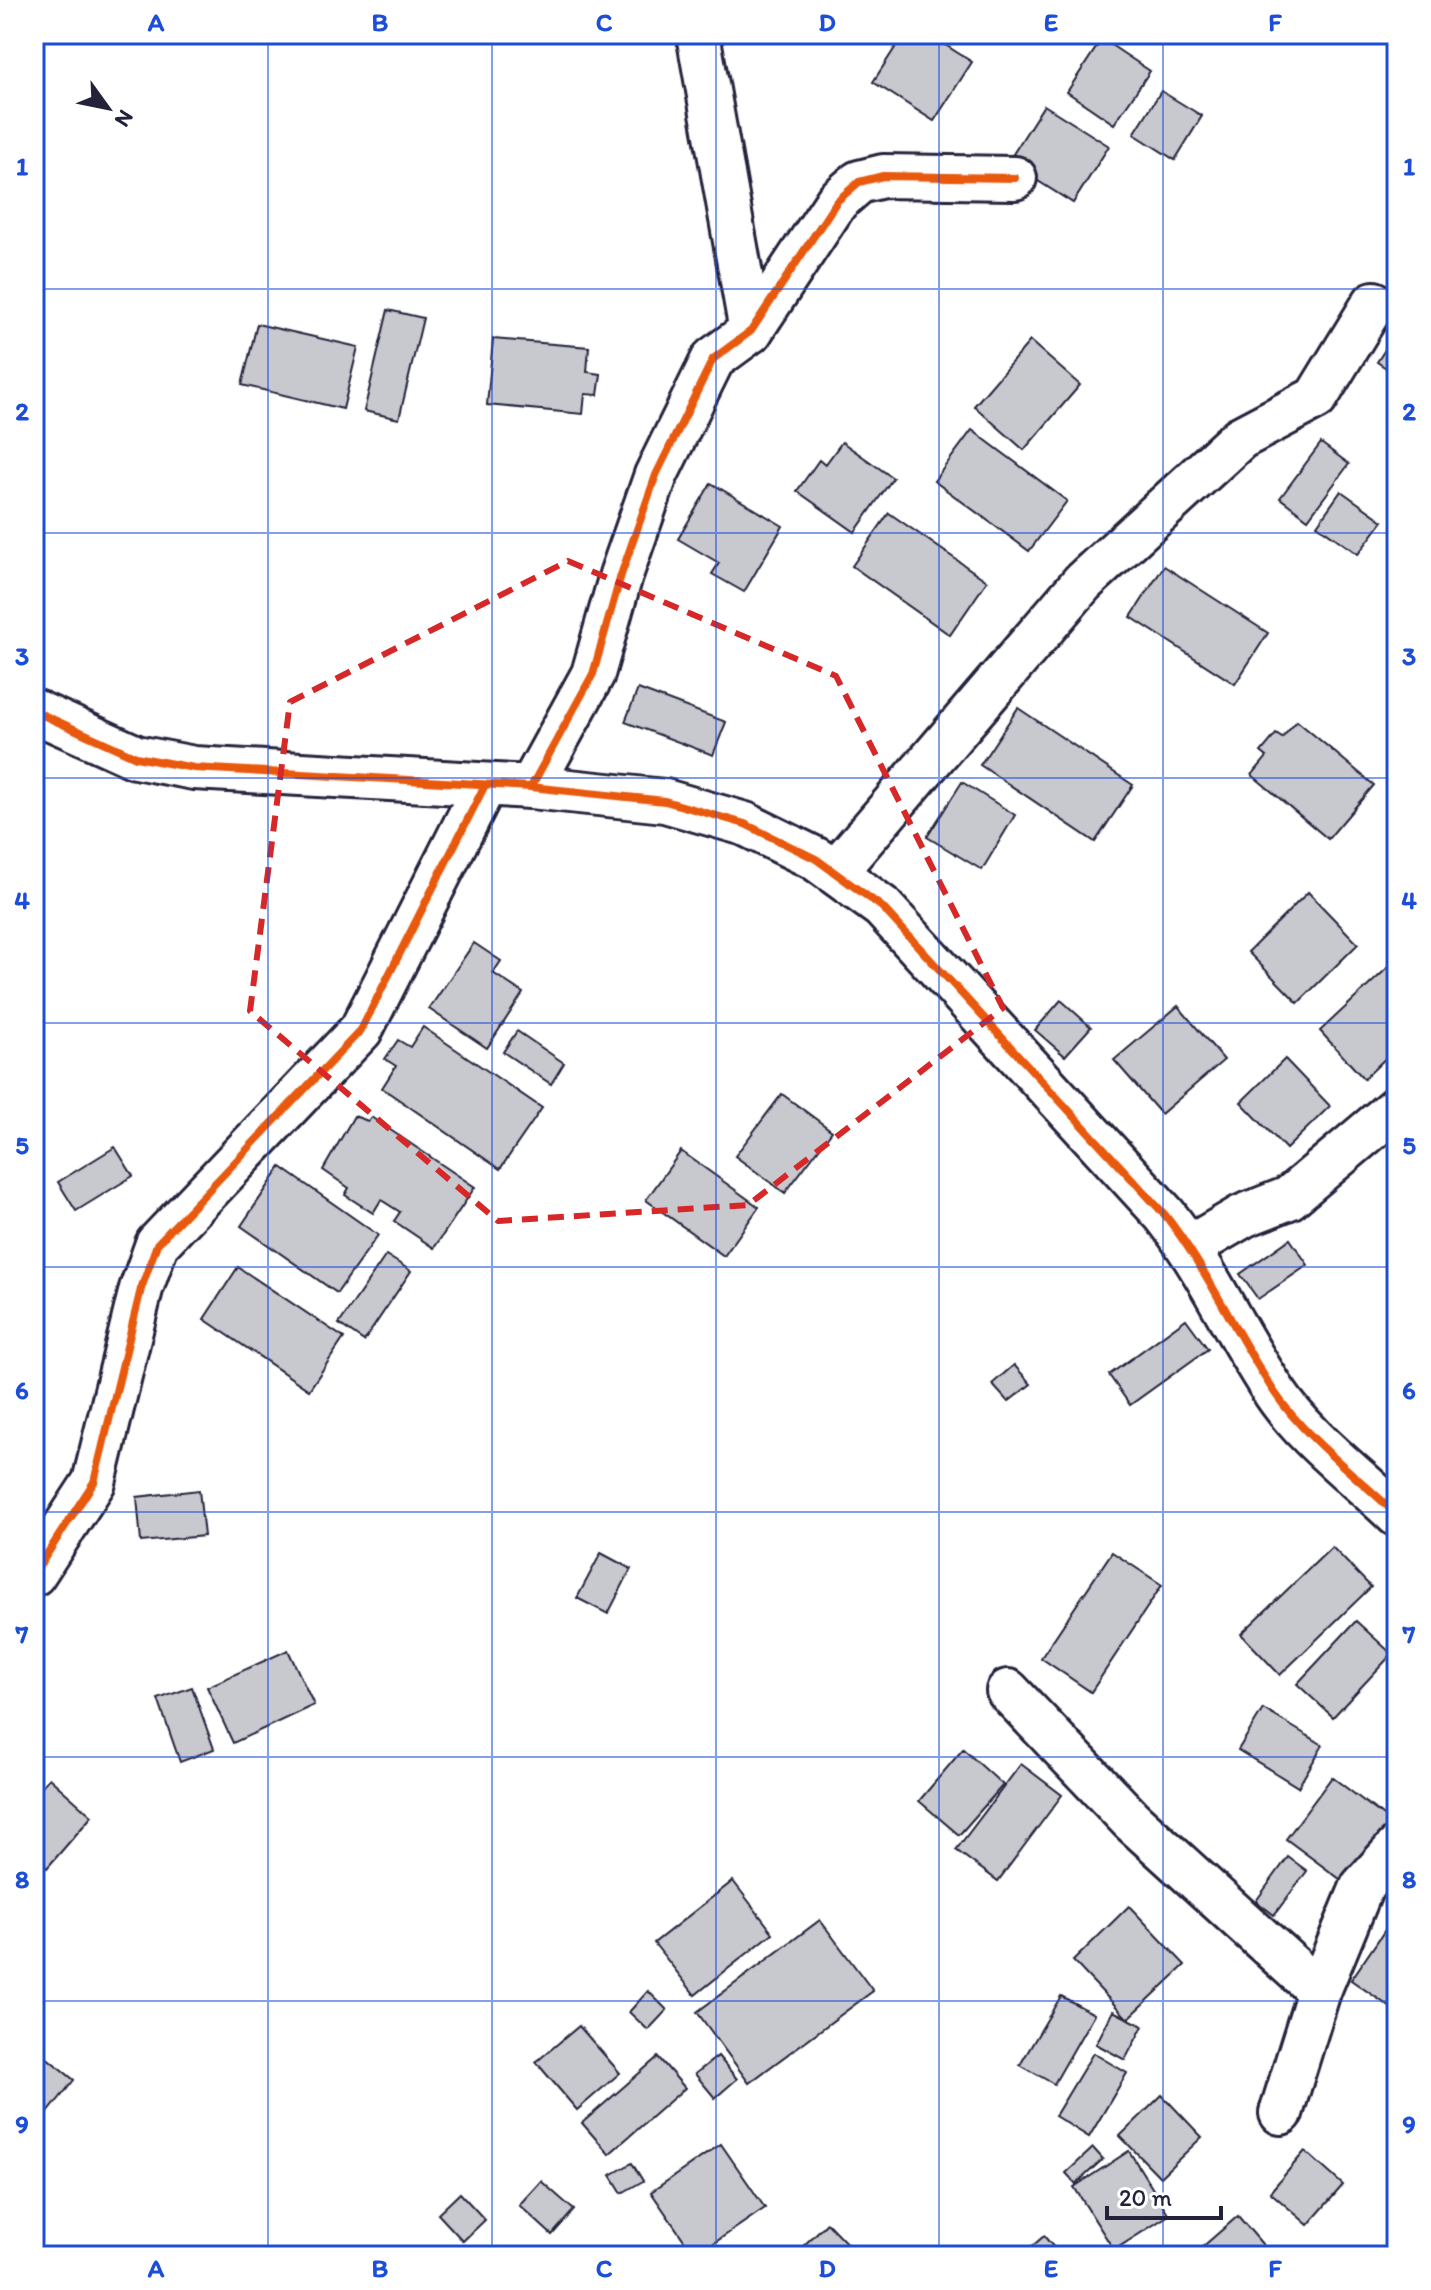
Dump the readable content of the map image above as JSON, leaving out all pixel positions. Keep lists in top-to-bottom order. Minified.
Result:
{"scale_bar":"20 m","north":"bottom right","grid":{"columns":["A","B","C","D","E","F"],"rows":["1","2","3","4","5","6","7","8","9"]}}
